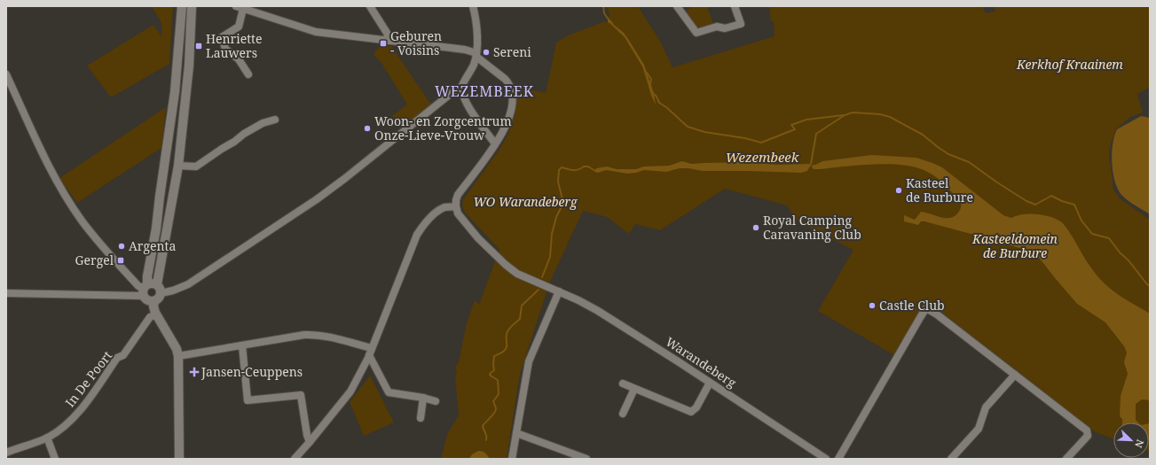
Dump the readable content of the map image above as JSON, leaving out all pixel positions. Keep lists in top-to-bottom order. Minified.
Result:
{"streets":{"street":["Warandeberg","In De Poort"]},"districts":["WEZEMBEEK"],"water":["Wezembeek"],"parks":["Kerkhof Kraainem","WO Warandeberg","Kasteeldomein de Burbure"],"places":{"transit":["Geburen - Voisins","Henriette Lauwers","Gergel"],"other":["Sereni","Woon- en Zorgcentrum Onze-Lieve-Vrouw","Kasteel de Burbure","Royal Camping Caravaning Club","Argenta","Castle Club"],"health":["Jansen-Ceuppens"]},"north":"bottom right"}
